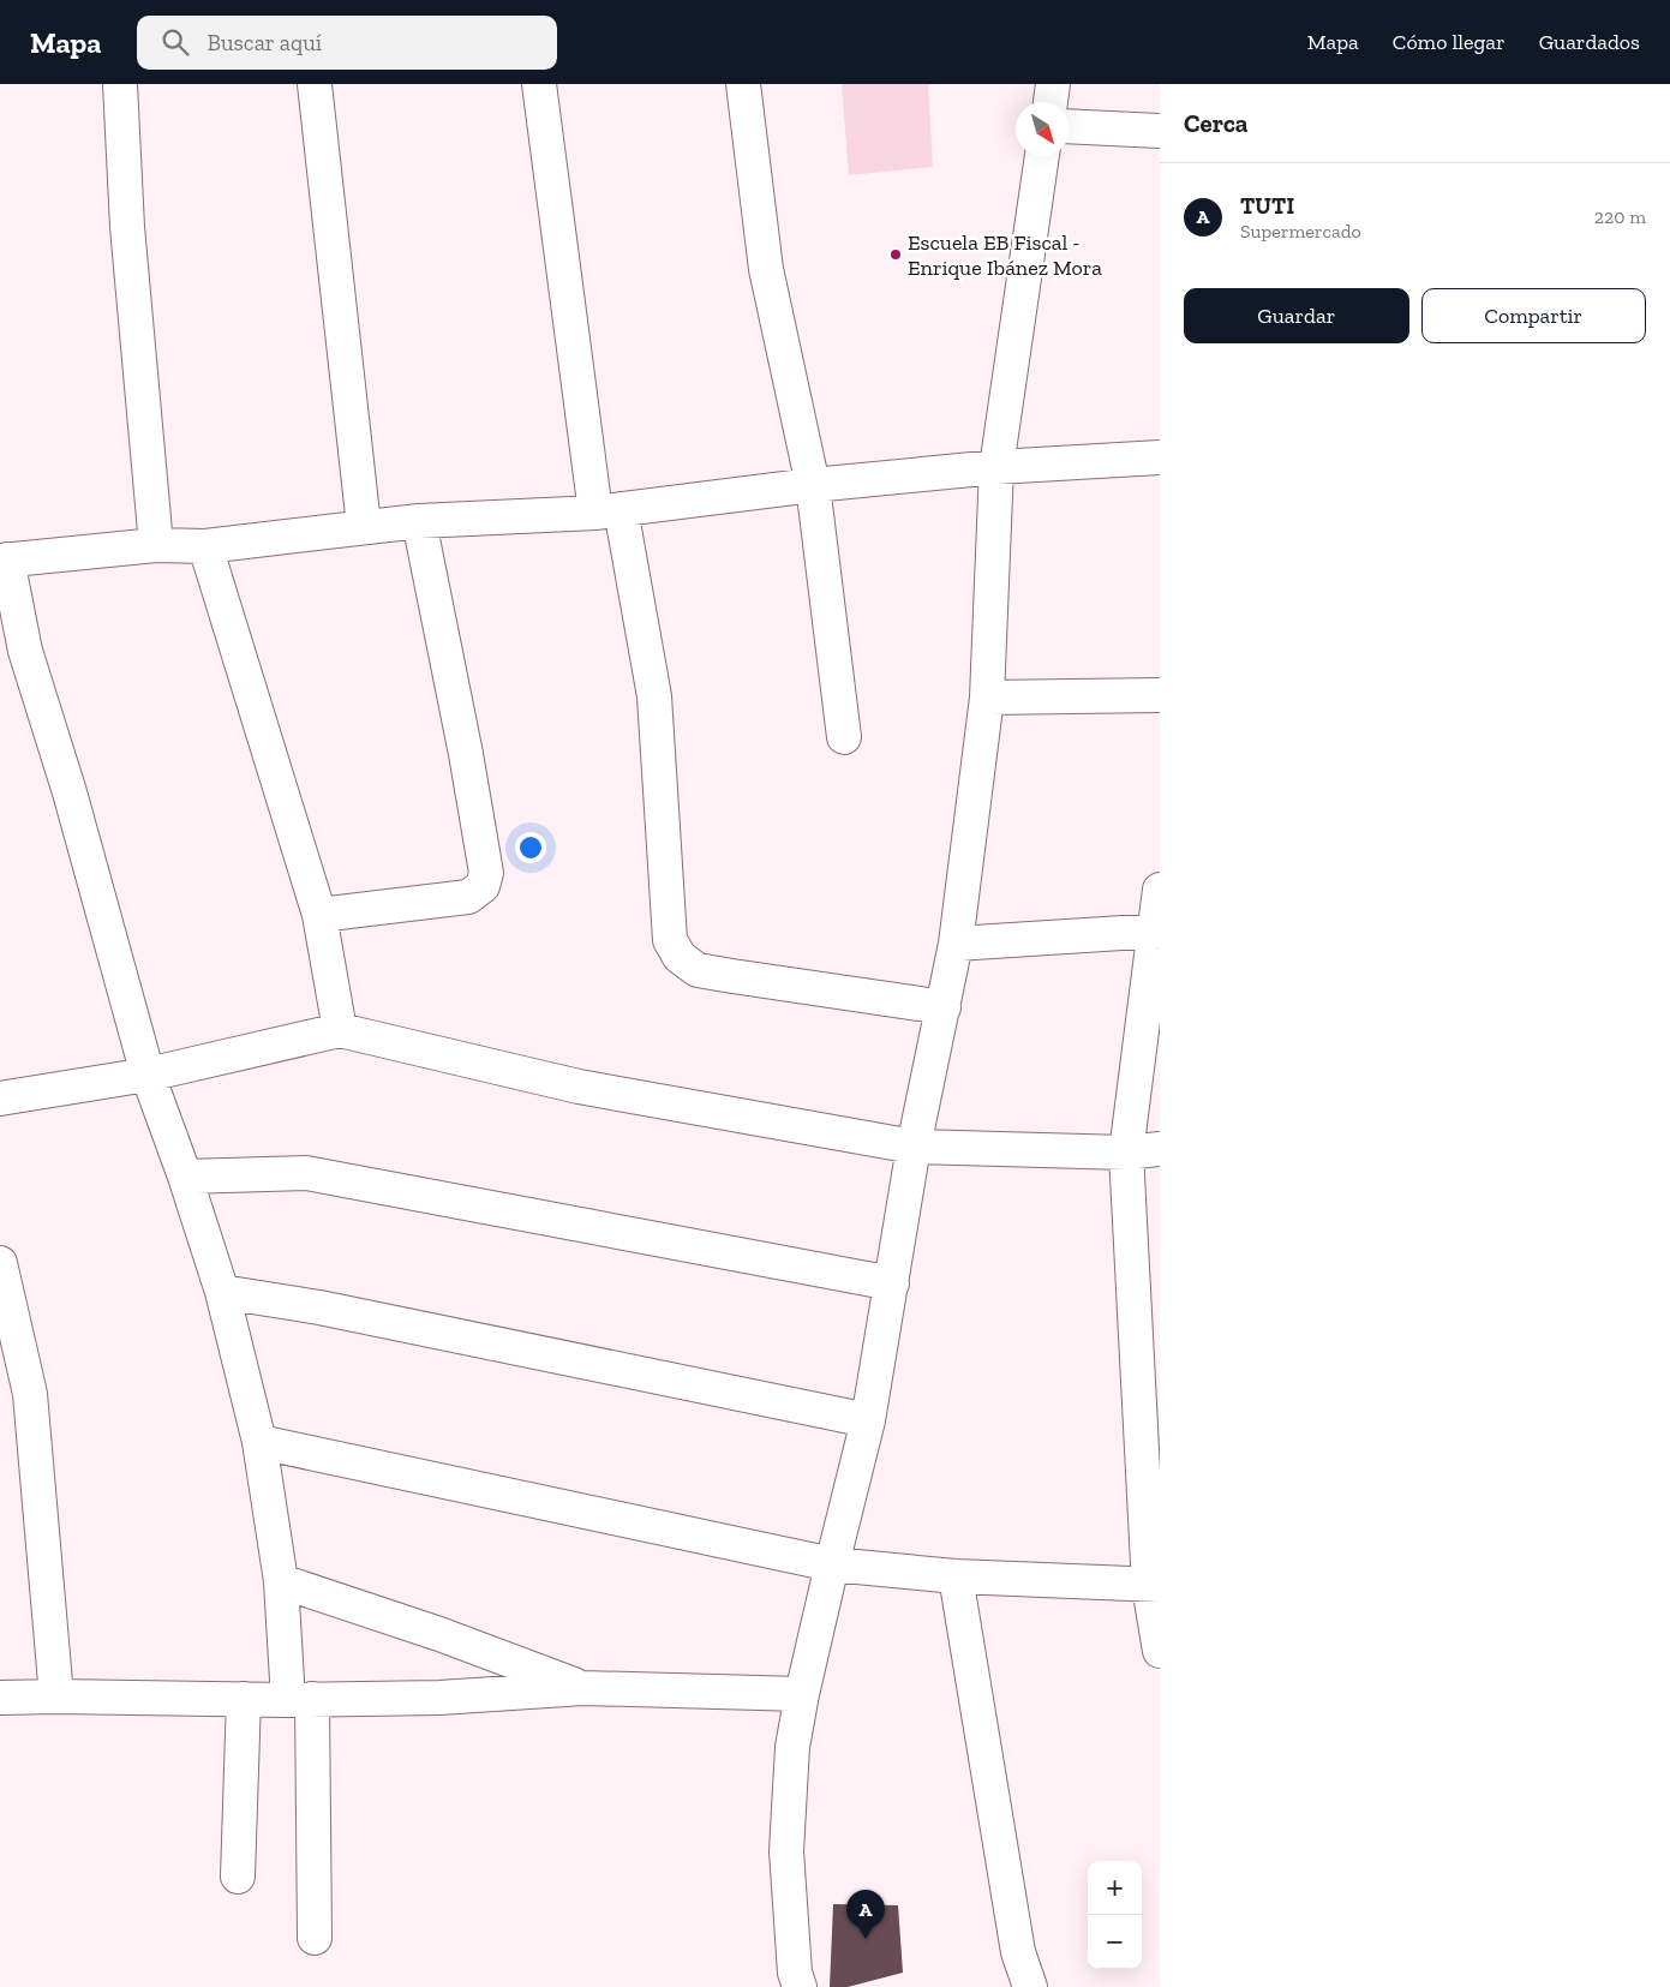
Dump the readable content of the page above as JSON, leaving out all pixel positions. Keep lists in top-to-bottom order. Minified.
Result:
{"places":["Escuela EB Fiscal - Enrique Ibánez Mora"],"north":"bottom right","page":{"header":"Mapa","search":"Buscar aquí","nav":["Mapa","Cómo llegar","Guardados"],"heading":"Cerca","list":[{"mark":"A","name":"TUTI","note":"Supermercado","value":"220 m"}],"buttons":["Guardar","Compartir"],"map_buttons":["+","−"],"pins":"A"}}
